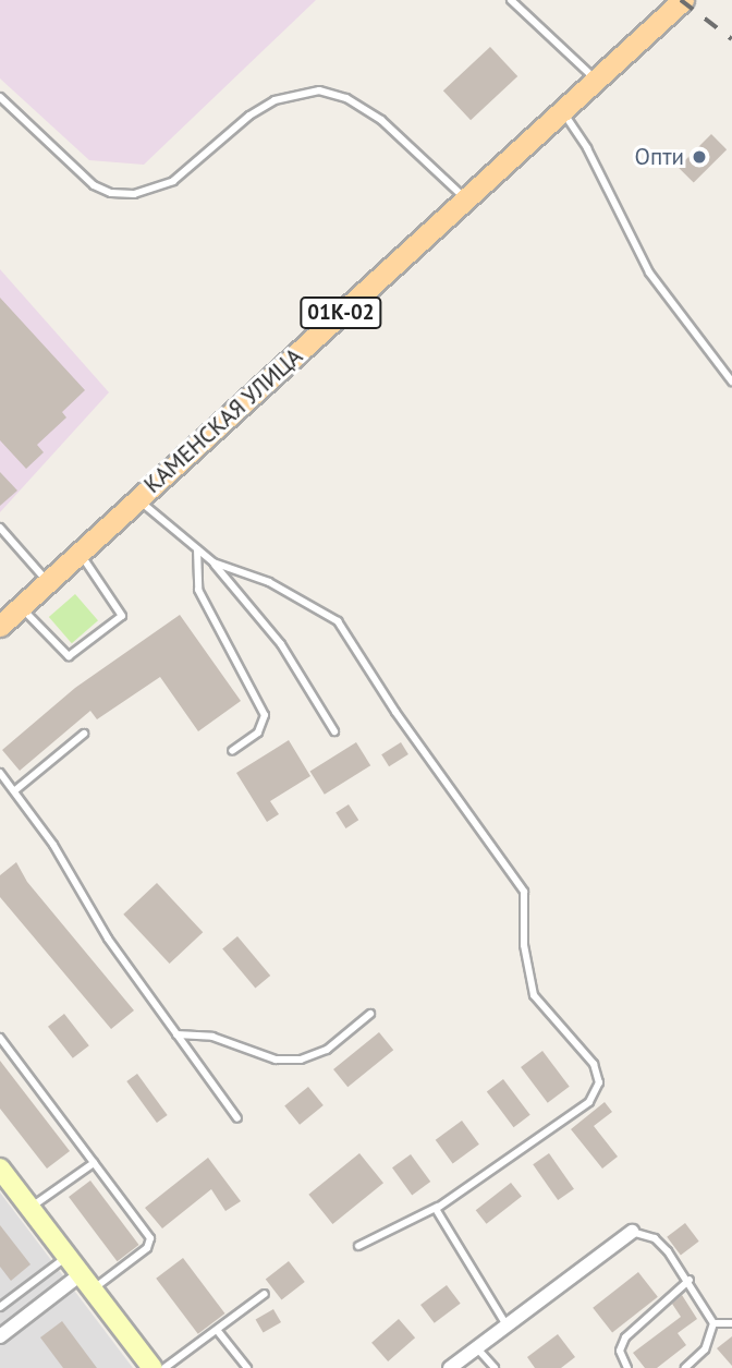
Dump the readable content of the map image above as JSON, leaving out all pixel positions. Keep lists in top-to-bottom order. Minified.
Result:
{"streets":{"main road":["01К-02","КАМЕНСКАЯ УЛИЦА"]},"places":["Опти"]}
